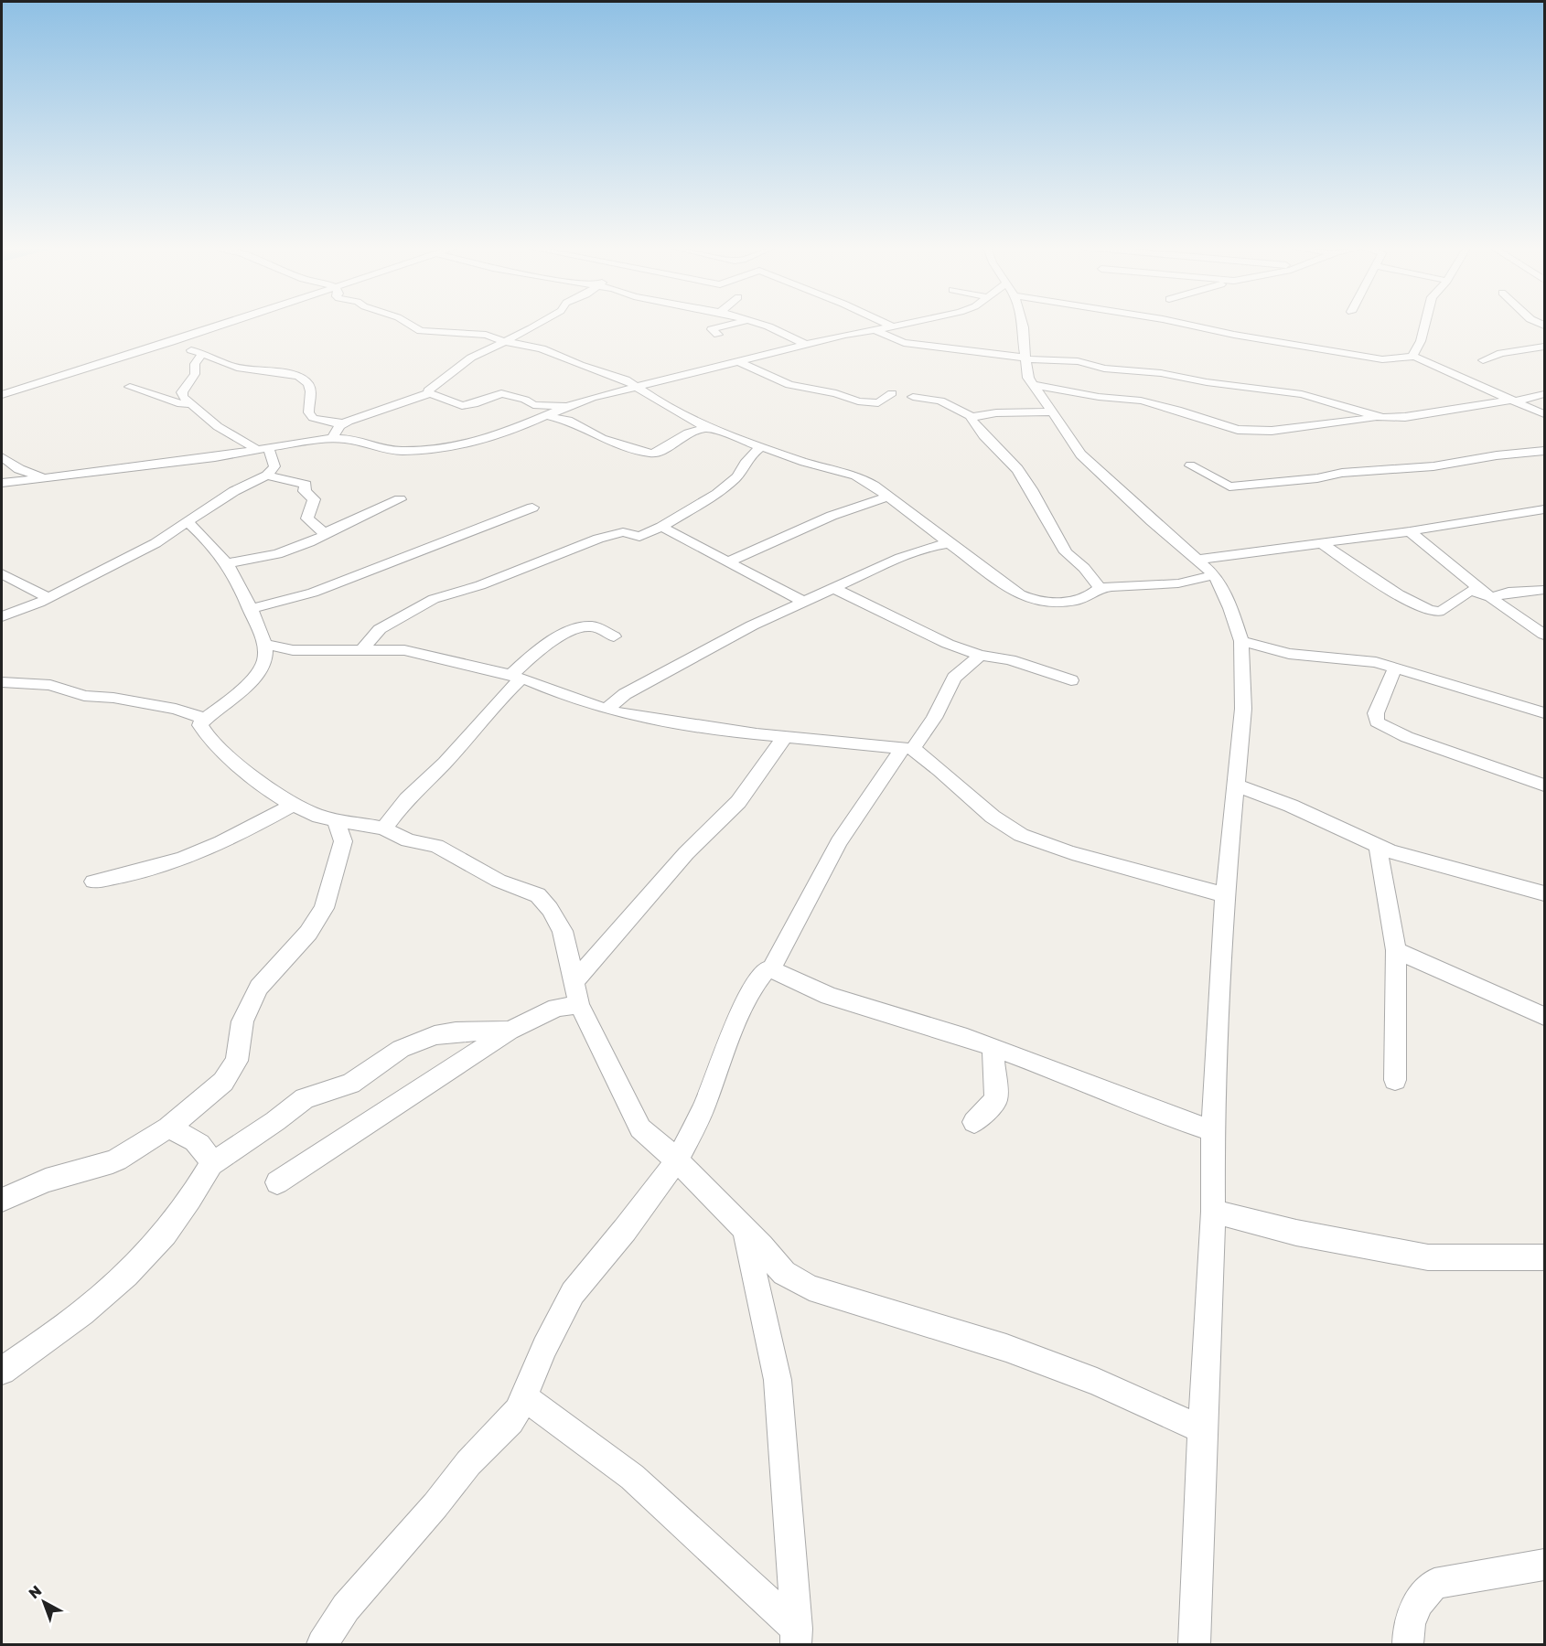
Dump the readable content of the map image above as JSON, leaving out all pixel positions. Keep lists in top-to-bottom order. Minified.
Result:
{"north":"top left"}
